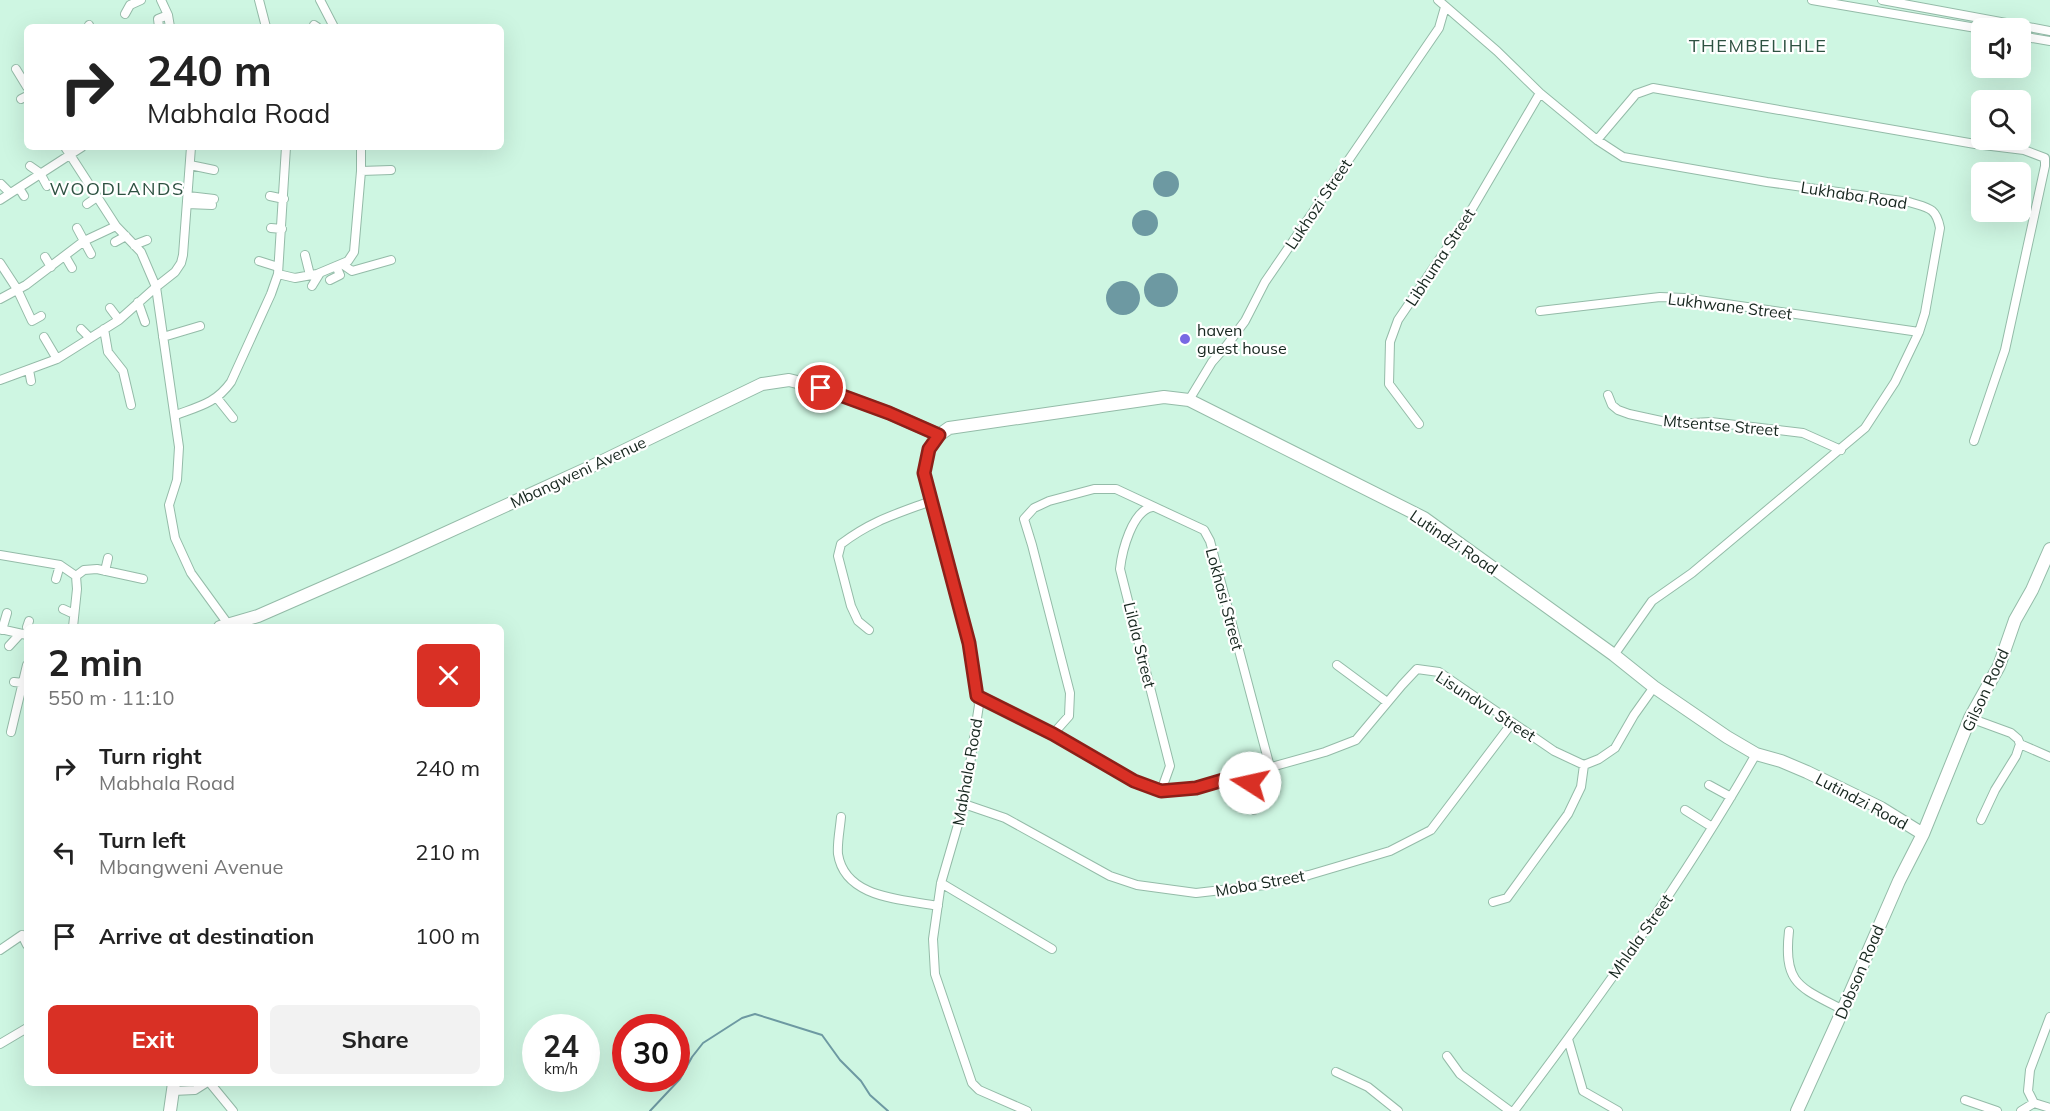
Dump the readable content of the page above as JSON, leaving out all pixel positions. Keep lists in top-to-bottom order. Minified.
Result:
{"streets":{"street":["Lukhaba Road","Lukhozi Street","Libhuma Street","Lukhwane Street","Mtsentse Street","Mbangweni Avenue","Lutindzi Road","Lokhasi Street","Lilala Street","Gilson Road","Lisundvu Street","Mabhala Road","Moba Street","Mhlala Street","Dobson Road"]},"crossings":[["Lukhaba Road","Lukhozi Street"],["Lukhaba Road","Libhuma Street"],["Lukhaba Road","Lukhwane Street"],["Lukhaba Road","Mtsentse Street"],["Lukhaba Road","Lutindzi Road"],["Lukhozi Street","Lutindzi Road"],["Mbangweni Avenue","Lutindzi Road"],["Mbangweni Avenue","Mabhala Road"],["Lutindzi Road","Gilson Road"],["Lutindzi Road","Mabhala Road"],["Lutindzi Road","Mhlala Street"],["Lutindzi Road","Dobson Road"],["Lokhasi Street","Lilala Street"],["Lokhasi Street","Lisundvu Street"],["Lilala Street","Lisundvu Street"],["Gilson Road","Dobson Road"],["Lisundvu Street","Mabhala Road"],["Lisundvu Street","Moba Street"],["Mabhala Road","Moba Street"]],"districts":["THEMBELIHLE","WOODLANDS"],"places":["haven guest house"],"page":{"turn":["240 m","Mabhala Road"],"heading":["2 min","550 m · 11:10"],"list":[{"name":"Turn right","note":"Mabhala Road","value":"240 m"},{"name":"Turn left","note":"Mbangweni Avenue","value":"210 m"},{"name":"Arrive at destination","value":"100 m"}],"buttons":["Exit","Share"],"speed":"24 km/h","limit":"30"}}
